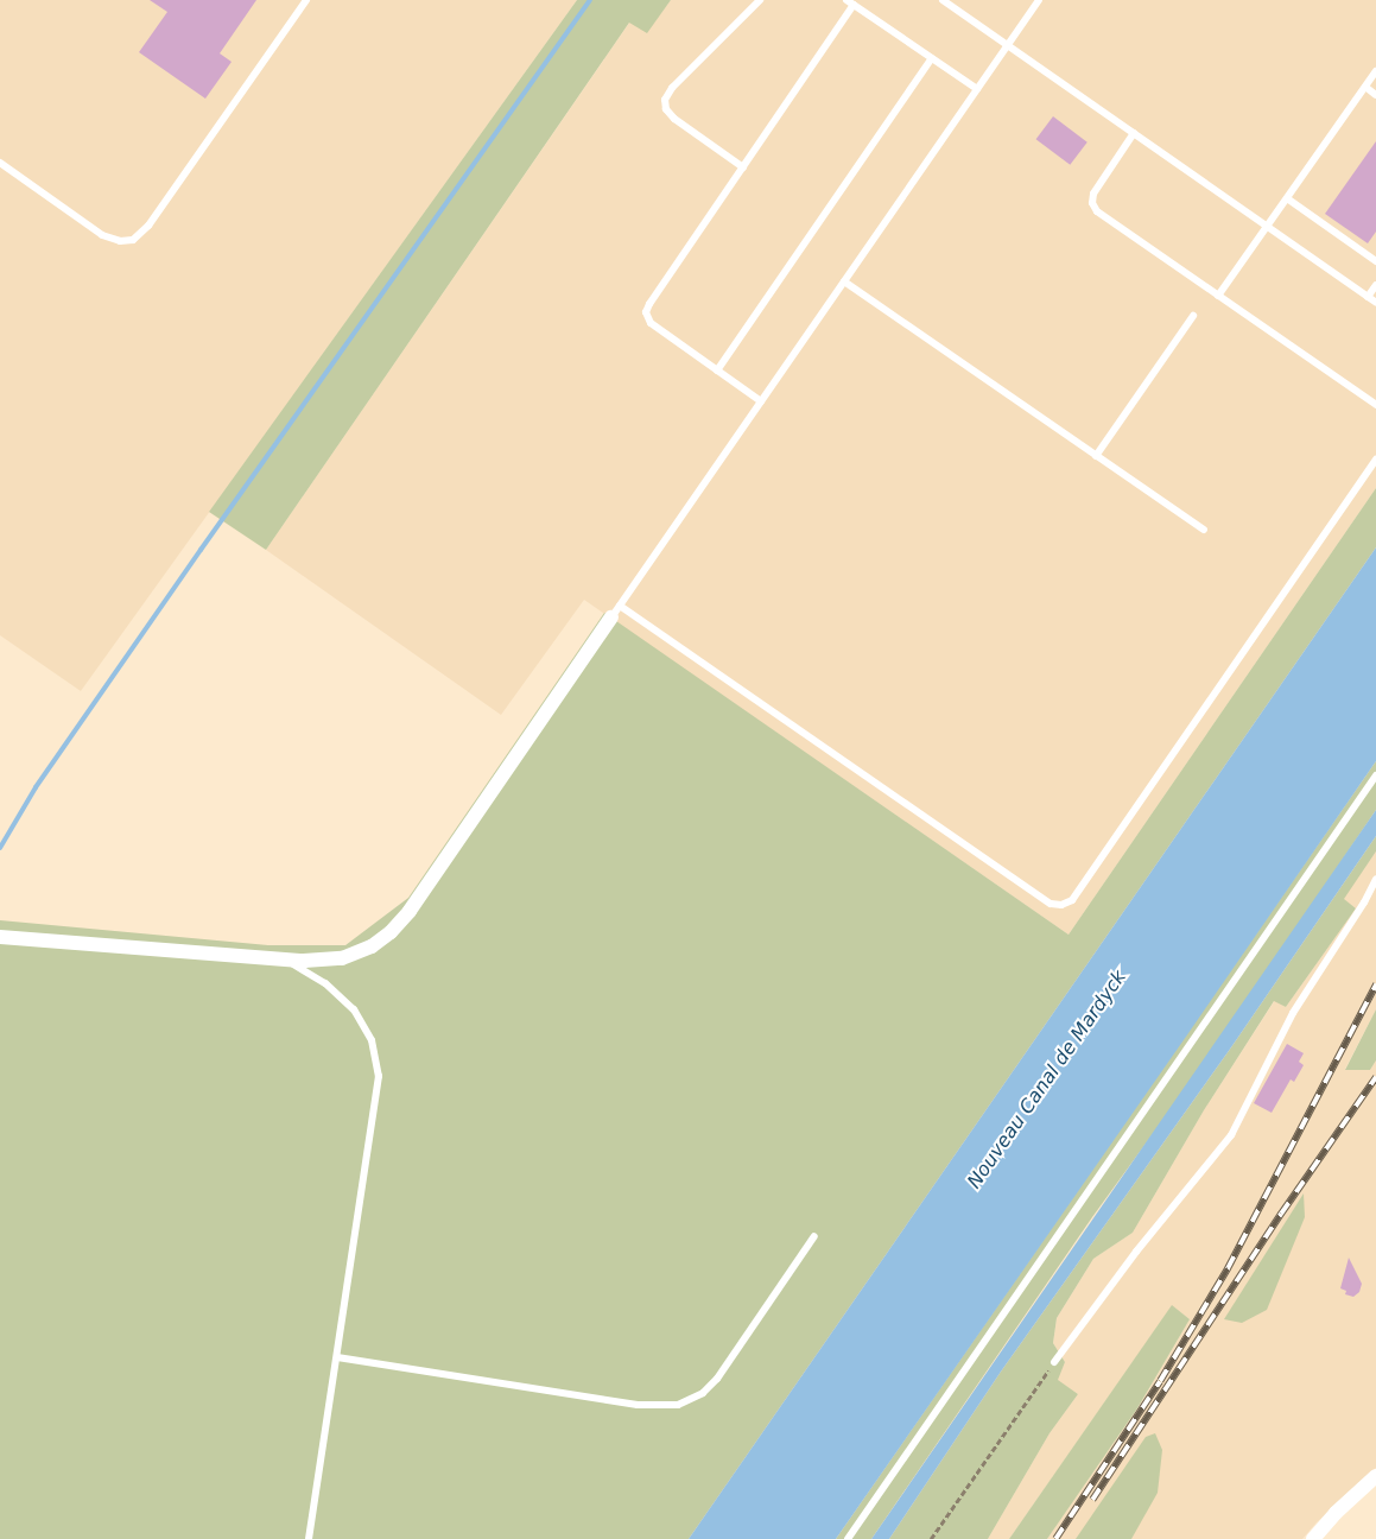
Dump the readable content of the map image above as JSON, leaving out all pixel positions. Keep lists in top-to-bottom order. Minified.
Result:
{"water":["Nouveau Canal de Mardyck"]}
